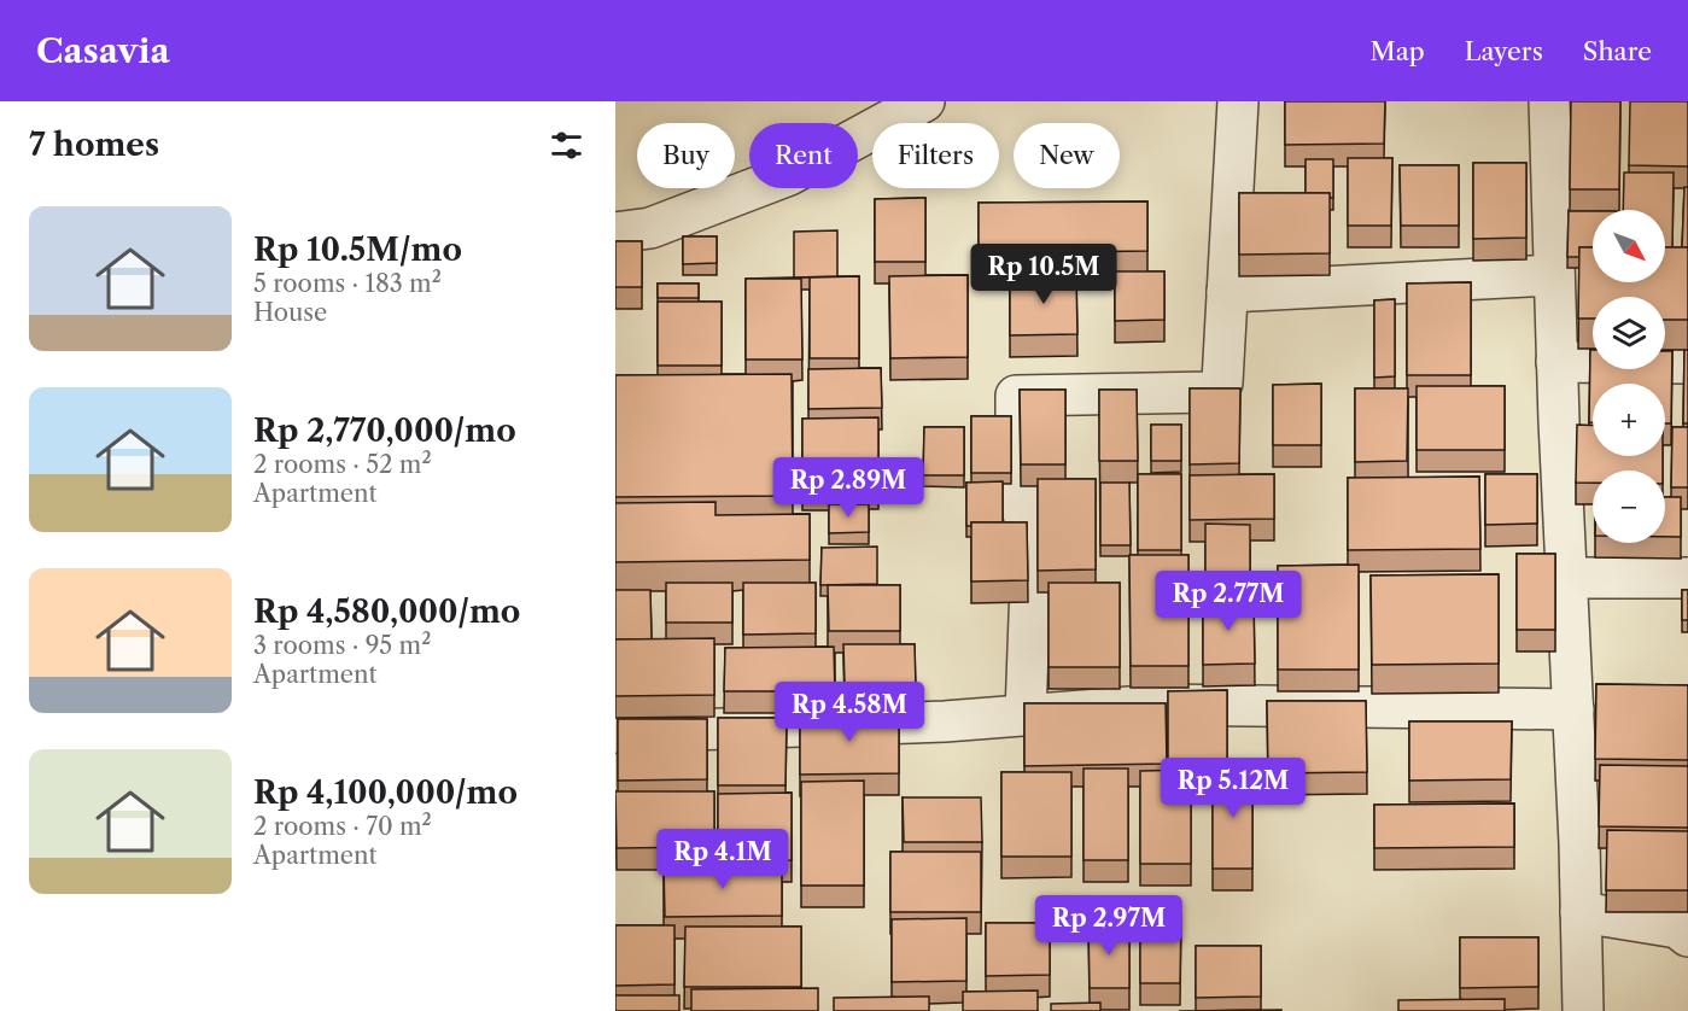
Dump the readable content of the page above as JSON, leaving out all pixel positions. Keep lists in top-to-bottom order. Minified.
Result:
{"north":"bottom right","page":{"header":"Casavia","nav":["Map","Layers","Share"],"heading":"7 homes","chip":["Buy","Rent","Filters","New"],"list":[{"name":"Rp 10.5M/mo","note":"5 rooms · 183 m² · House"},{"name":"Rp 2,770,000/mo","note":"2 rooms · 52 m² · Apartment"},{"name":"Rp 4,580,000/mo","note":"3 rooms · 95 m² · Apartment"},{"name":"Rp 4,100,000/mo","note":"2 rooms · 70 m² · Apartment"}],"map_buttons":["+","−"],"price":["Rp 10.5M","Rp 2.89M","Rp 2.77M","Rp 4.58M","Rp 5.12M","Rp 4.1M","Rp 2.97M"]}}
